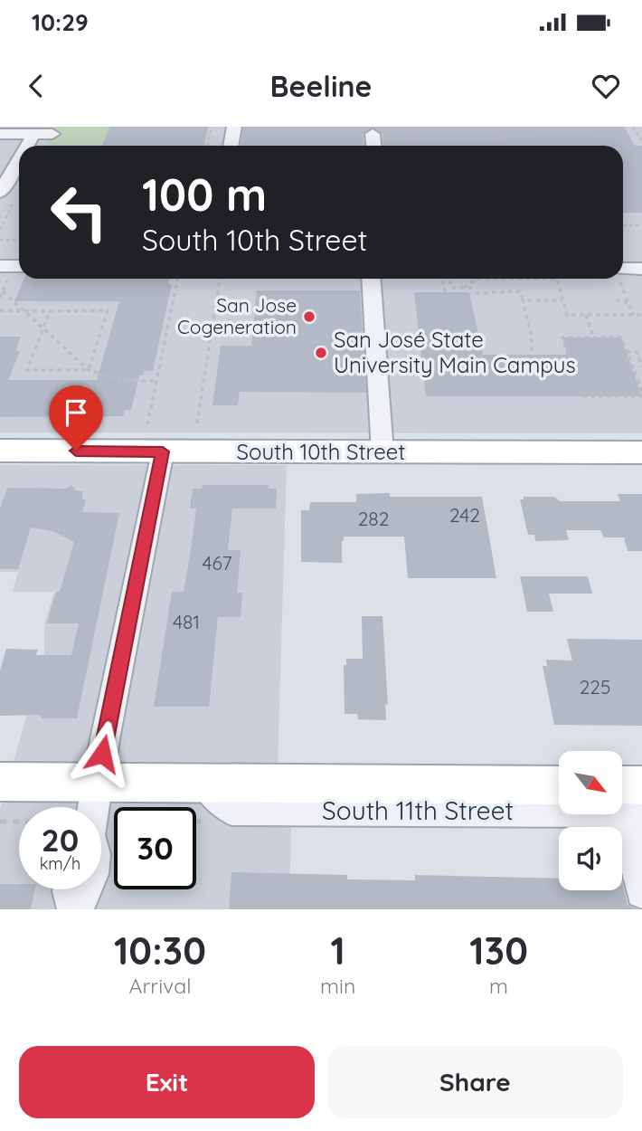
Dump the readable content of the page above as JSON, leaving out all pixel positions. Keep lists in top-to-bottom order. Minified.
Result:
{"streets":{"main road":["South 10th Street","South 11th Street"]},"places":["San Jose Cogeneration","San José State University Main Campus"],"house_numbers":["242","282","467","481","225"],"north":"bottom right","page":{"status":"10:29","header":"Beeline","turn":["100 m","South 10th Street"],"speed":"20 km/h","limit":"30","eta":["10:30","Arrival","1","min","130","m"],"buttons":["Exit","Share"]}}
